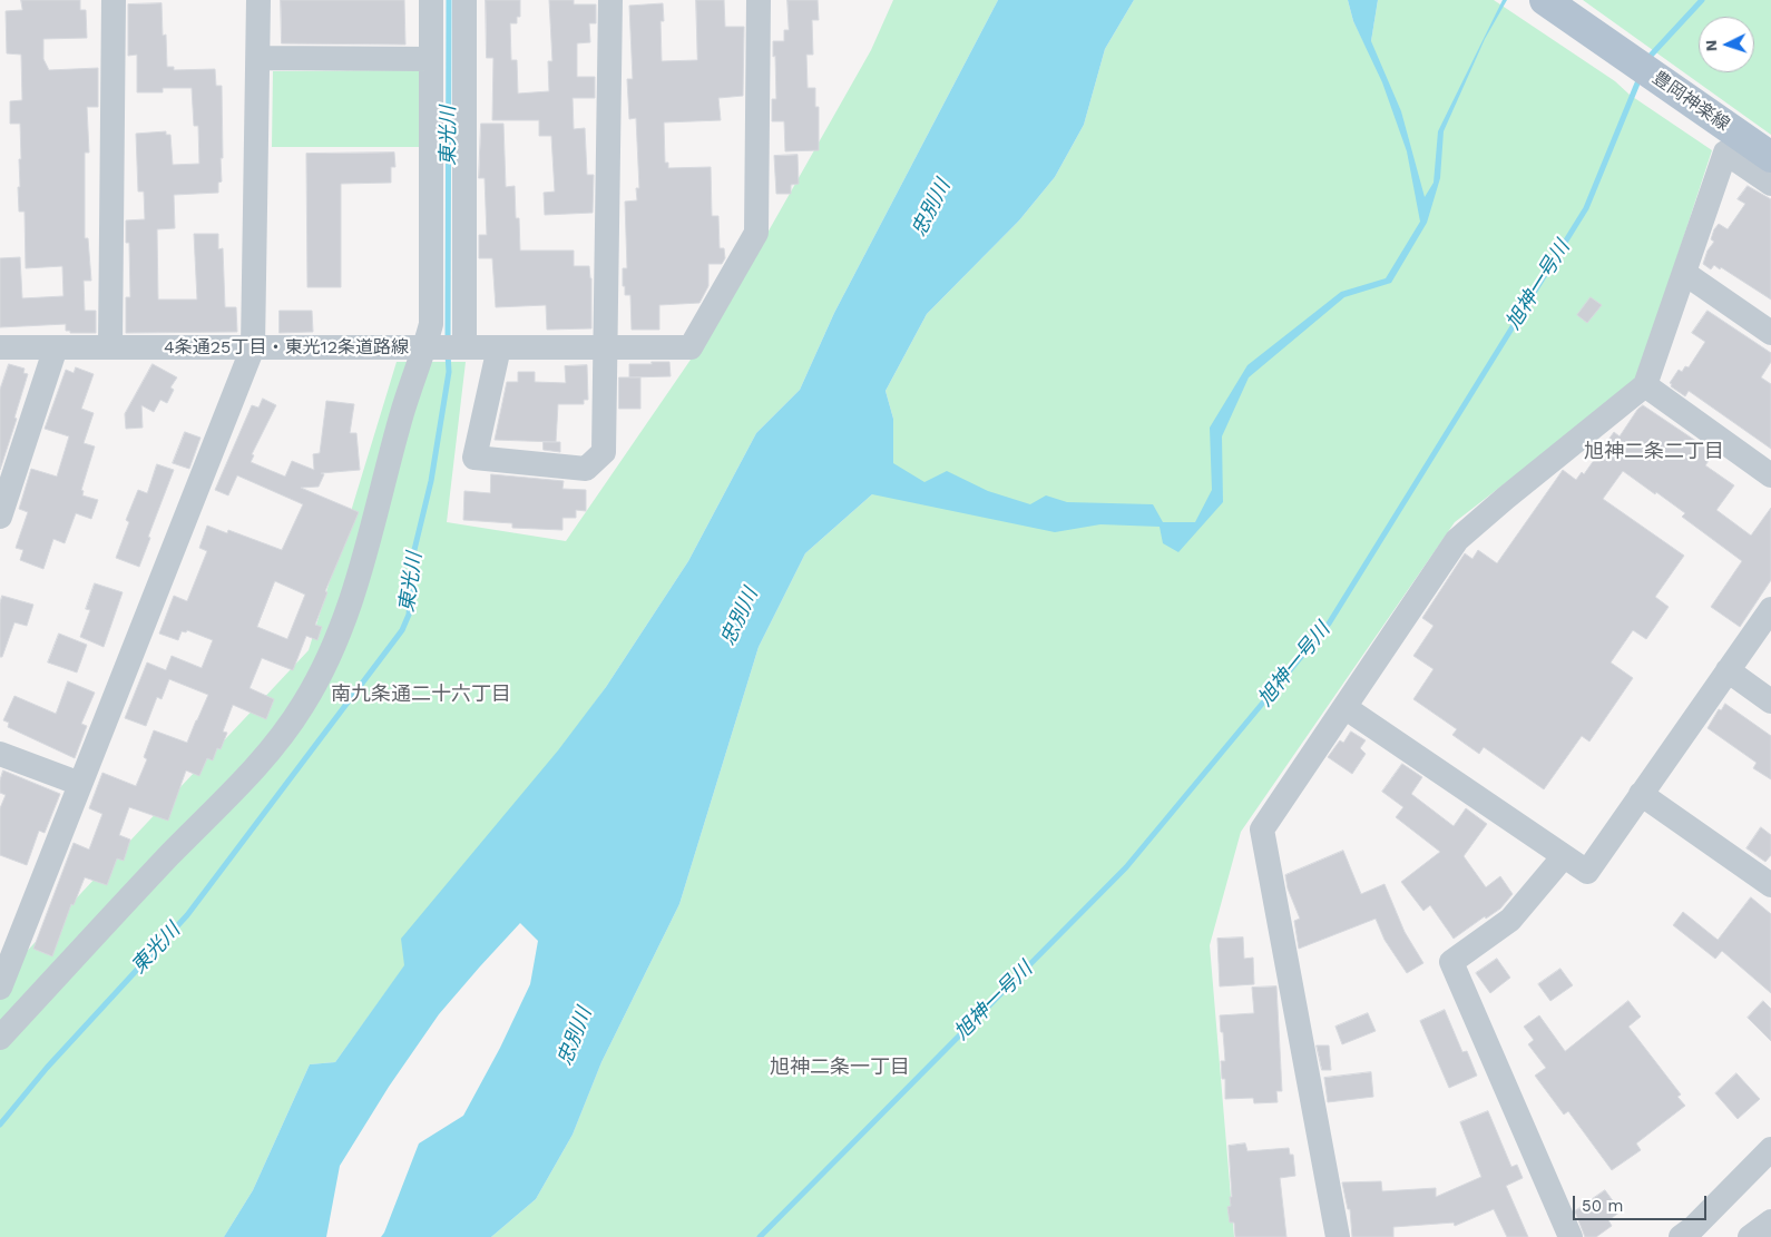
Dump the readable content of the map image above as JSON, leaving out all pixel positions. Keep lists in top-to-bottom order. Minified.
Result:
{"streets":{"main road":["豊岡神楽線"],"street":["4条通25丁目・東光12条道路線"]},"districts":["旭神二条二丁目","南九条通二十六丁目","旭神二条一丁目"],"water":["東光川","忠別川","旭神一号川"],"scale_bar":"50 m","north":"left"}
